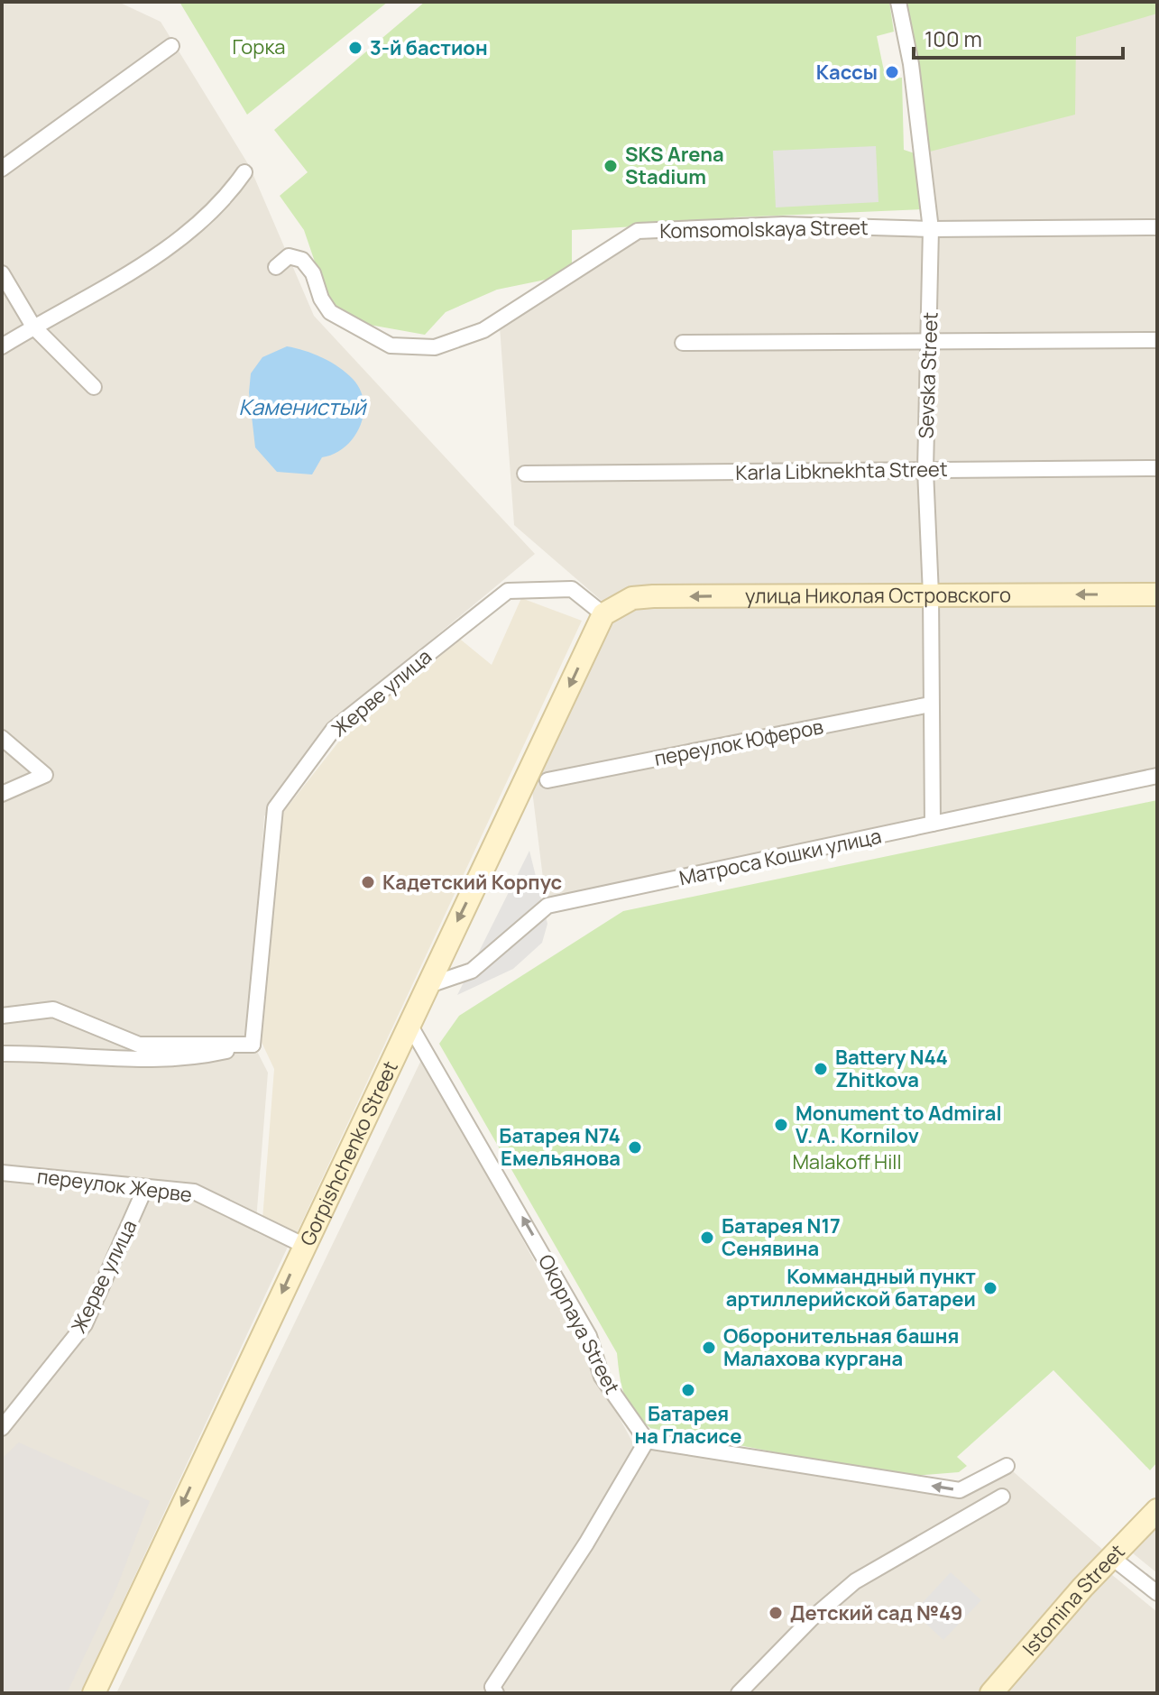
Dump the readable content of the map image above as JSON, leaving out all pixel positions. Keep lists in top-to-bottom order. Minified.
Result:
{"streets":{"main road":["улица Николая Островского","Gorpishchenko Street","Istomina Street"],"street":["Komsomolskaya Street","Sevska Street","Karla Libknekhta Street","Жерве улица","переулок Юферов","Матроса Кошки улица","переулок Жерве","Okopnaya Street"]},"crossings":[["Komsomolskaya Street","Sevska Street"],["Sevska Street","Karla Libknekhta Street"],["Sevska Street","улица Николая Островского"],["Sevska Street","переулок Юферов"],["Sevska Street","Матроса Кошки улица"],["улица Николая Островского","Жерве улица"],["улица Николая Островского","Gorpishchenko Street"],["Жерве улица","Gorpishchenko Street"],["Жерве улица","переулок Жерве"],["Матроса Кошки улица","Gorpishchenko Street"],["Gorpishchenko Street","переулок Жерве"],["Gorpishchenko Street","Okopnaya Street"]],"one_way":["улица Николая Островского","Gorpishchenko Street","Okopnaya Street"],"water":["Каменистый"],"parks":["Горка","Malakoff Hill"],"places":["3-й бастион","Кассы","SKS Arena Stadium","Кадетский Корпус","Battery N44 Zhitkova","Monument to Admiral V. A. Kornilov","Батарея N74 Емельянова","Батарея N17 Сенявина","Коммандный пункт артиллерийской батареи","Оборонительная башня Малахова кургана","Батарея на Гласисе","Детский сад №49"],"scale_bar":"100 m"}
